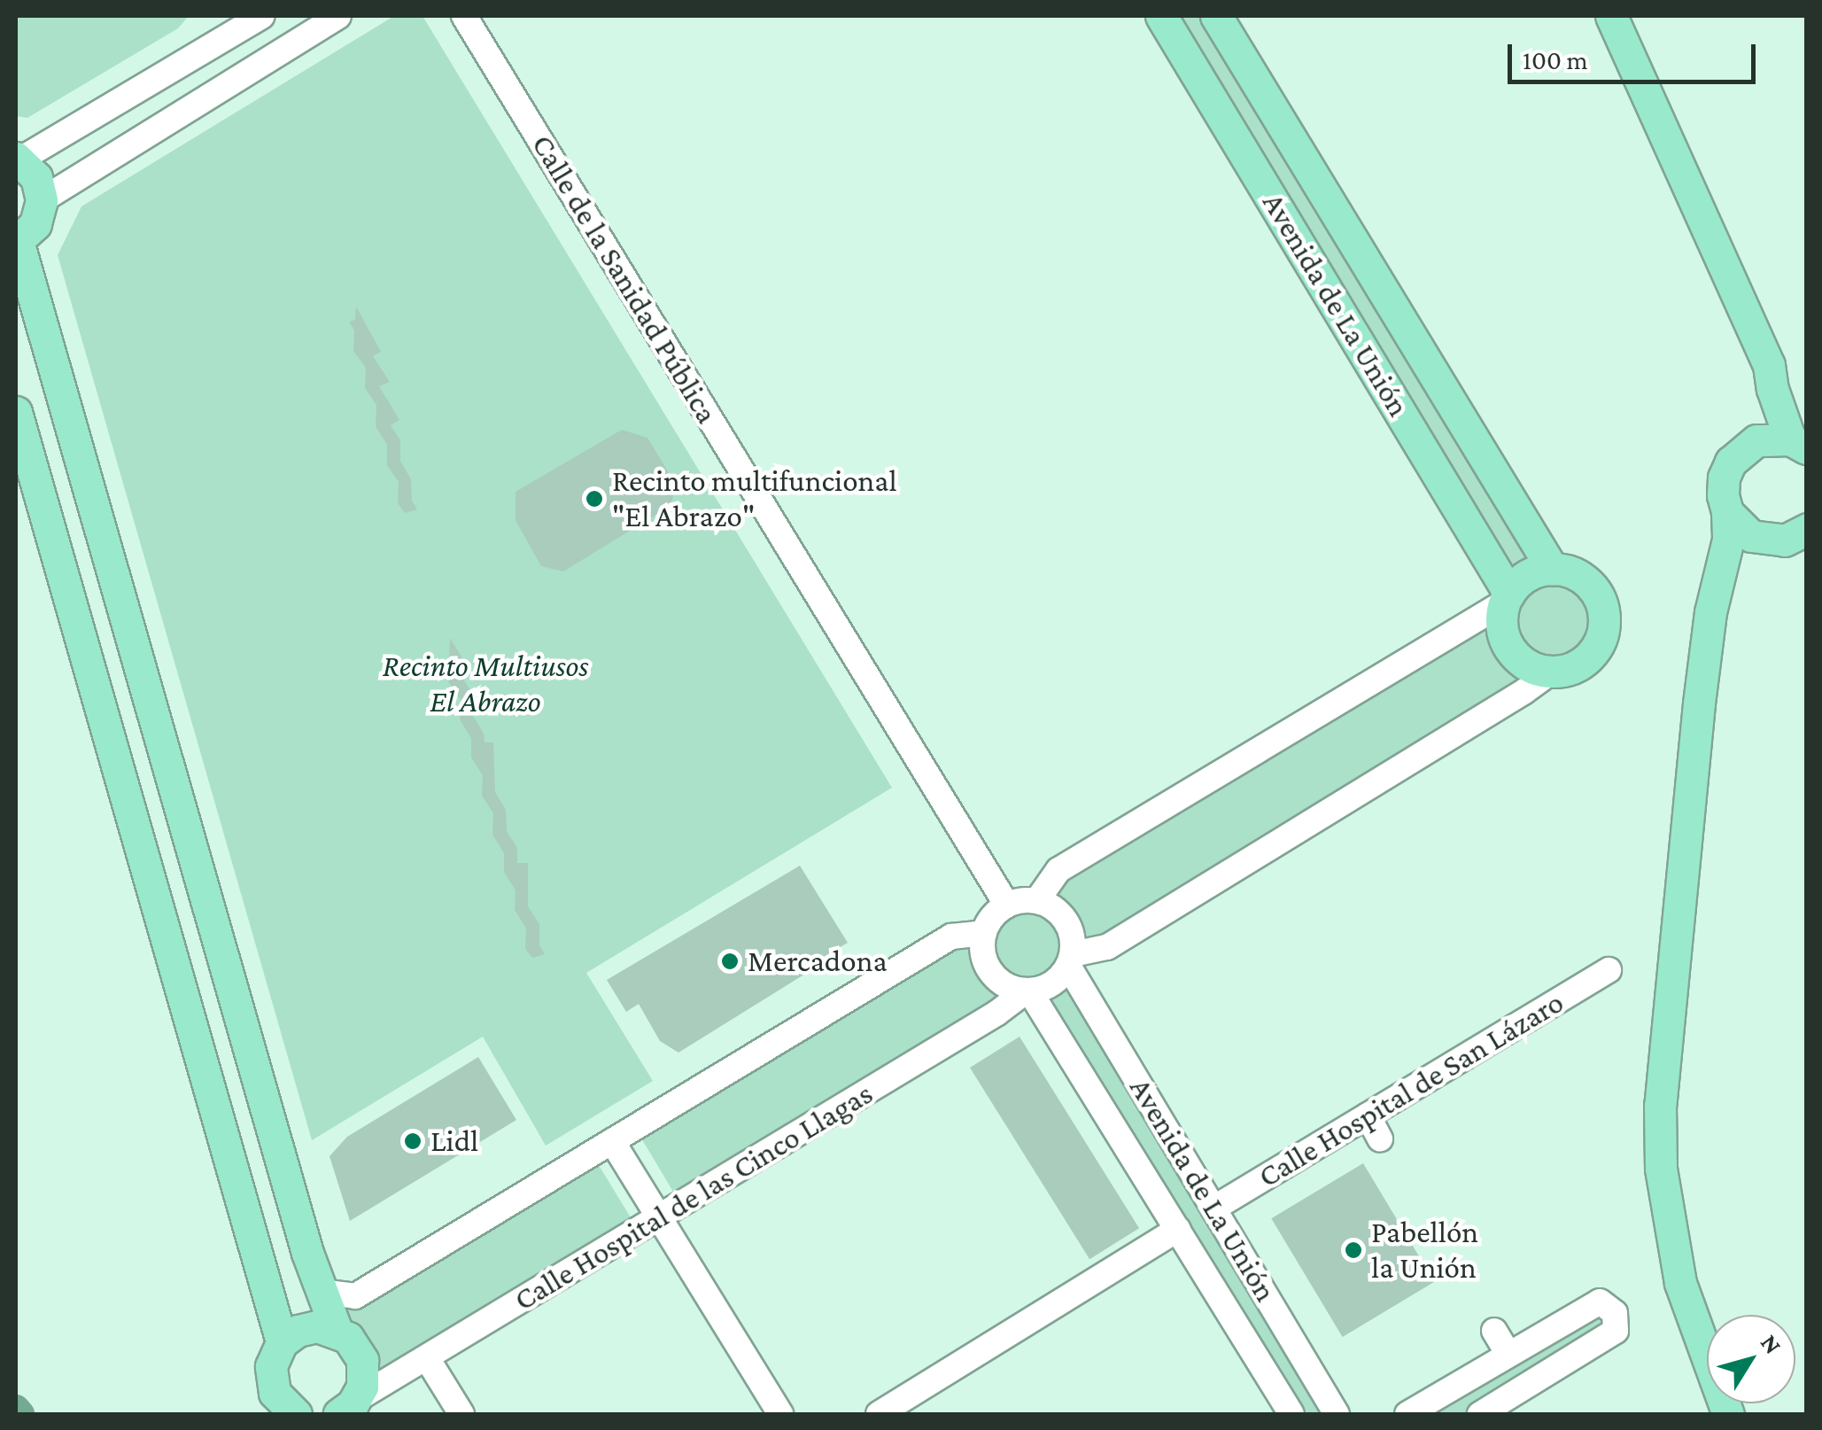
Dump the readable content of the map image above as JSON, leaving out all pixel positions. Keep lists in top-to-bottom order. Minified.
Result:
{"streets":{"main road":["Avenida de La Unión"],"street":["Calle de la Sanidad Pública","Calle Hospital de San Lázaro","Calle Hospital de las Cinco Llagas"]},"crossings":[["Calle de la Sanidad Pública","Avenida de La Unión"],["Calle de la Sanidad Pública","Calle Hospital de las Cinco Llagas"],["Avenida de La Unión","Calle Hospital de San Lázaro"],["Avenida de La Unión","Calle Hospital de las Cinco Llagas"]],"parks":["Recinto Multiusos El Abrazo"],"places":["Recinto multifuncional \"El Abrazo\"","Mercadona","Lidl","Pabellón la Unión"],"scale_bar":"100 m","north":"top right"}
